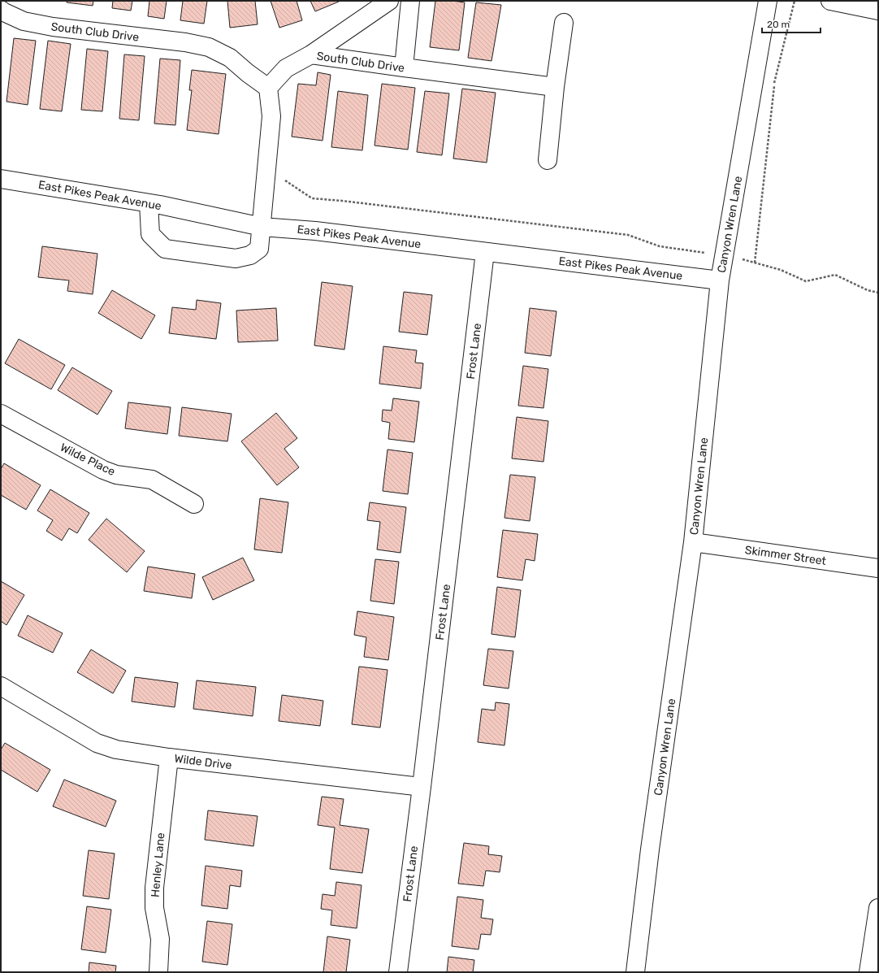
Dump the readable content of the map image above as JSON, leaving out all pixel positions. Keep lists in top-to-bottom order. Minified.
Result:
{"streets":{"street":["South Club Drive","East Pikes Peak Avenue","Canyon Wren Lane","Frost Lane","Wilde Place","Skimmer Street","Wilde Drive","Henley Lane"]},"crossings":[["East Pikes Peak Avenue","Canyon Wren Lane"],["East Pikes Peak Avenue","Frost Lane"],["Canyon Wren Lane","Skimmer Street"],["Frost Lane","Wilde Drive"],["Wilde Drive","Henley Lane"]],"scale_bar":"20 m"}
